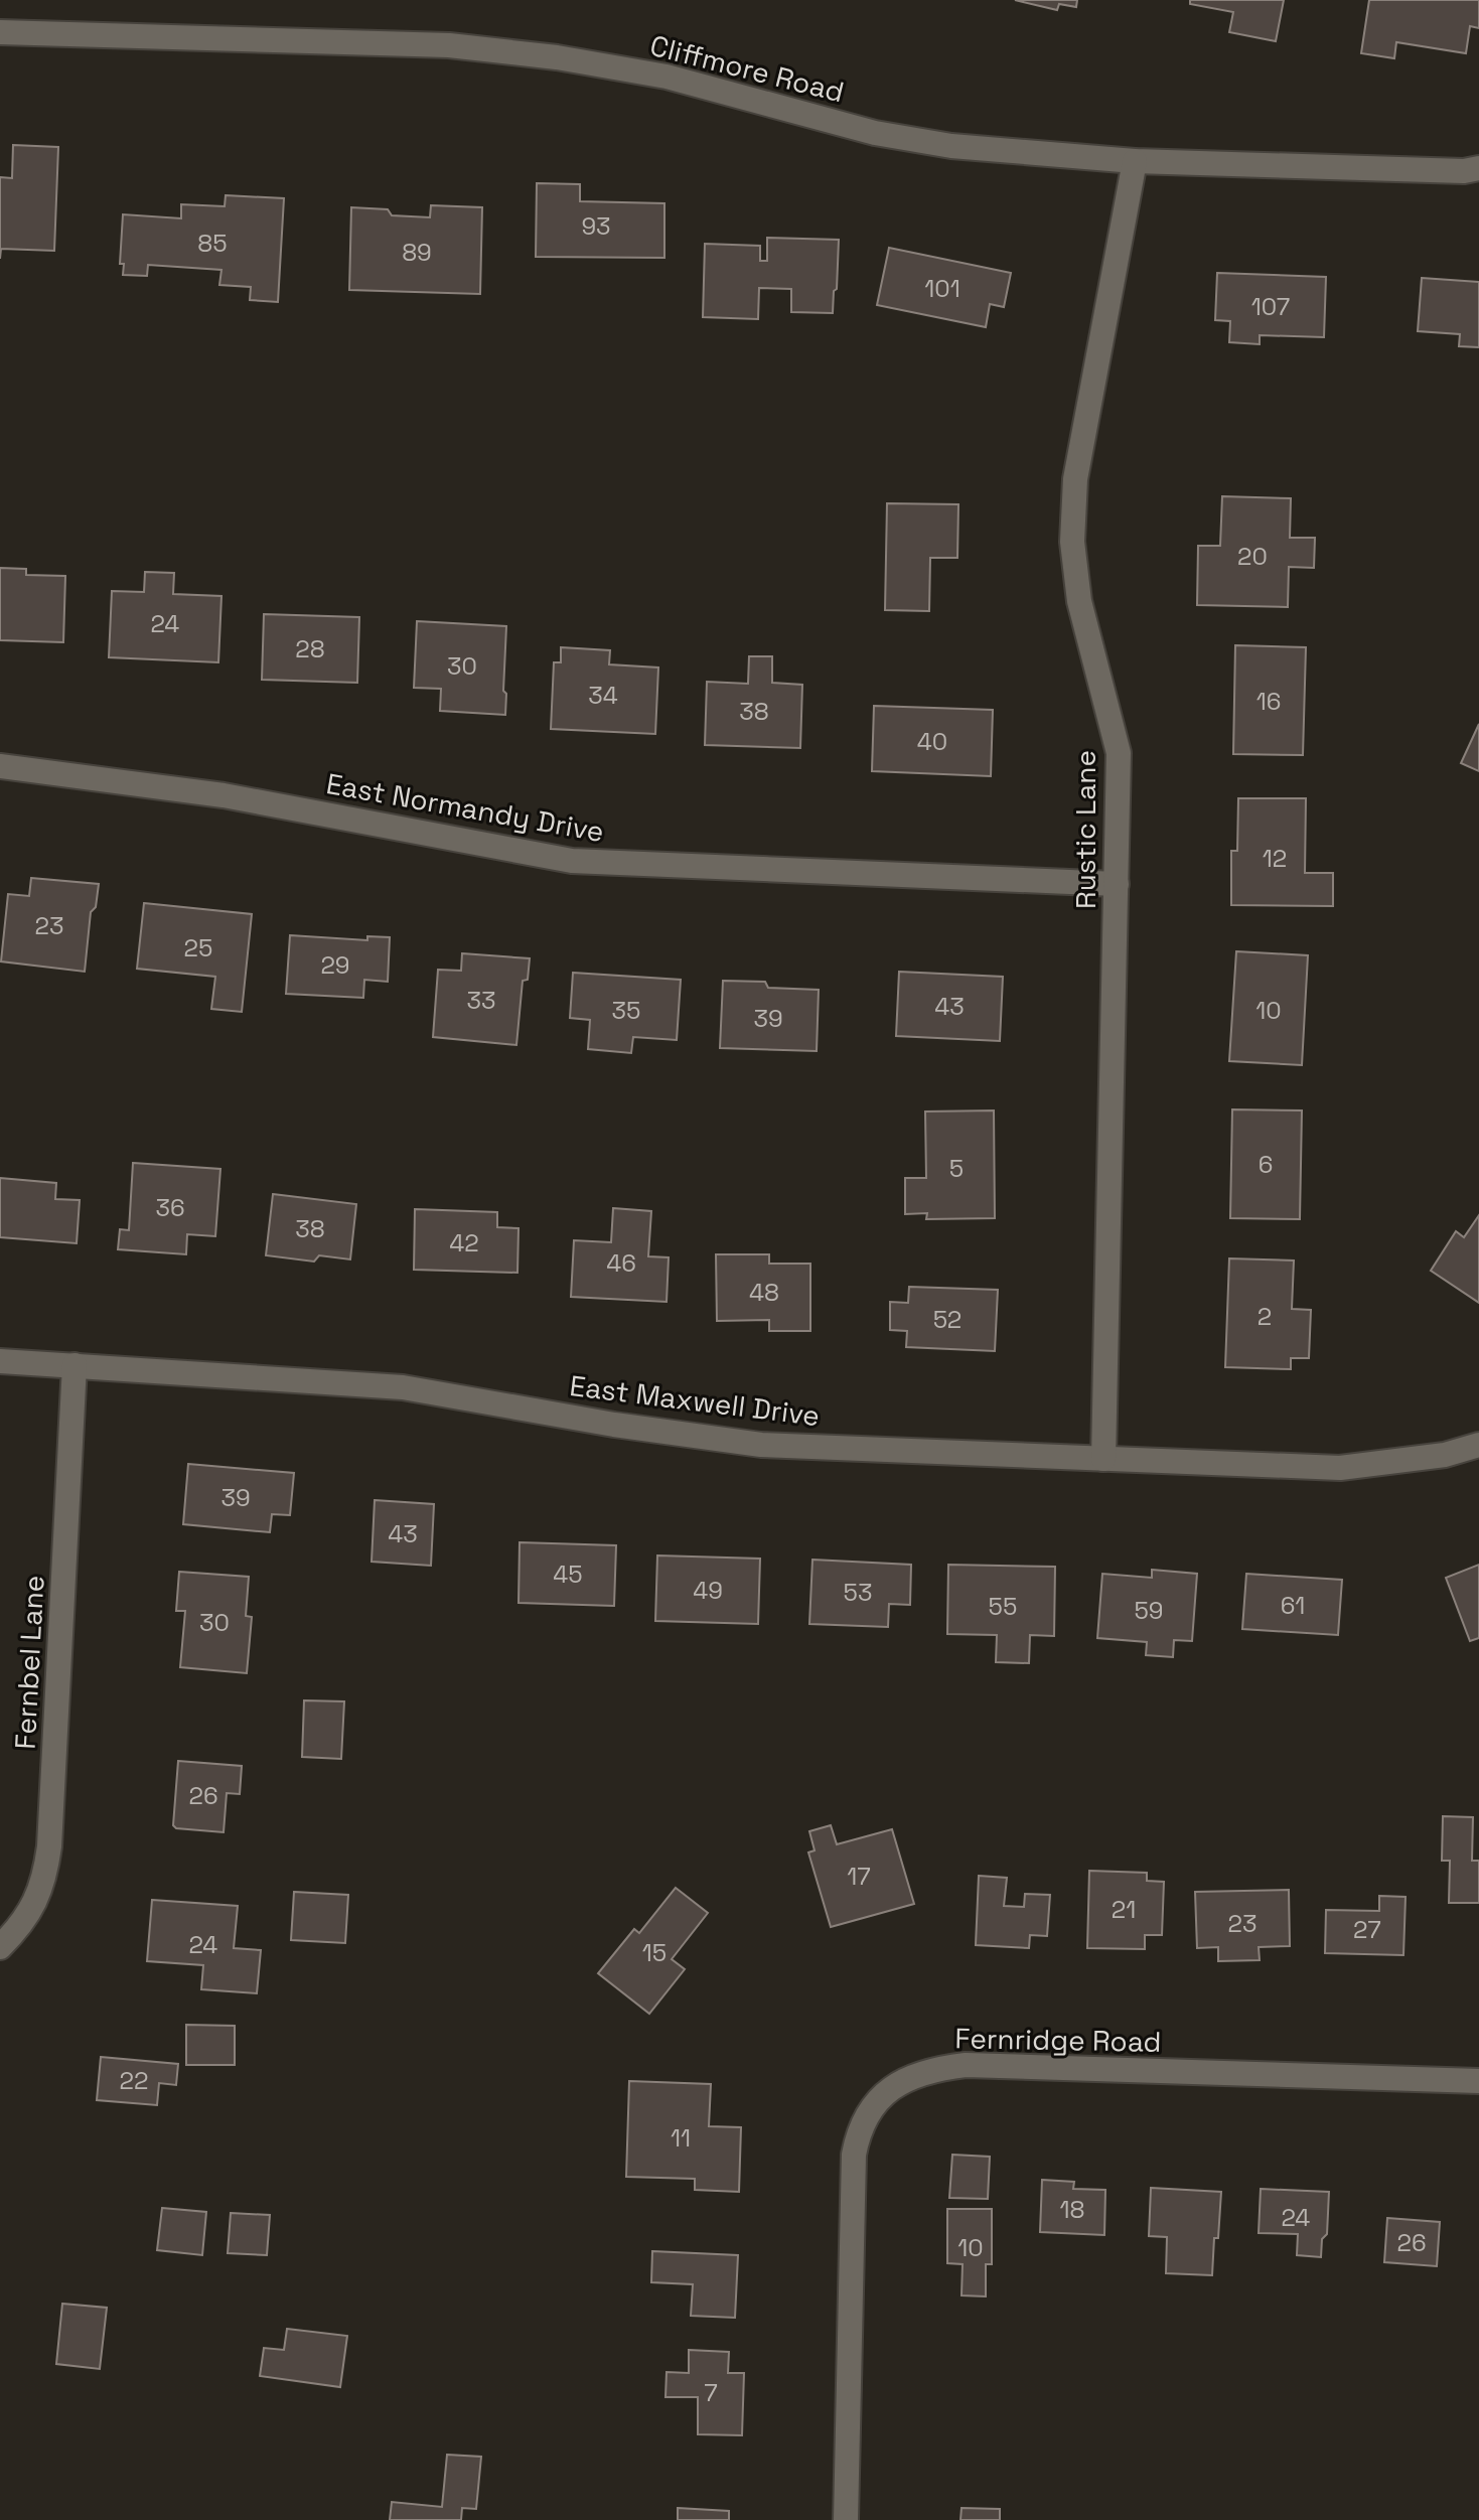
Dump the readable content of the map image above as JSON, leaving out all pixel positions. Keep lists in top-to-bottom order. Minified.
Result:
{"streets":{"street":["Cliffmore Road","East Normandy Drive","Rustic Lane","East Maxwell Drive","Fernbel Lane","Fernridge Road"]},"crossings":[["Cliffmore Road","Rustic Lane"],["East Normandy Drive","Rustic Lane"],["Rustic Lane","East Maxwell Drive"],["East Maxwell Drive","Fernbel Lane"]],"house_numbers":["93","85","89","101","107","20","24","28","30","34","16","38","40","12","23","25","29","33","43","35","10","39","6","5","36","38","42","46","48","2","52","39","43","45","49","53","61","55","59","30","26","17","21","23","27","24","15","22","11","18","24","26","10","7"]}
